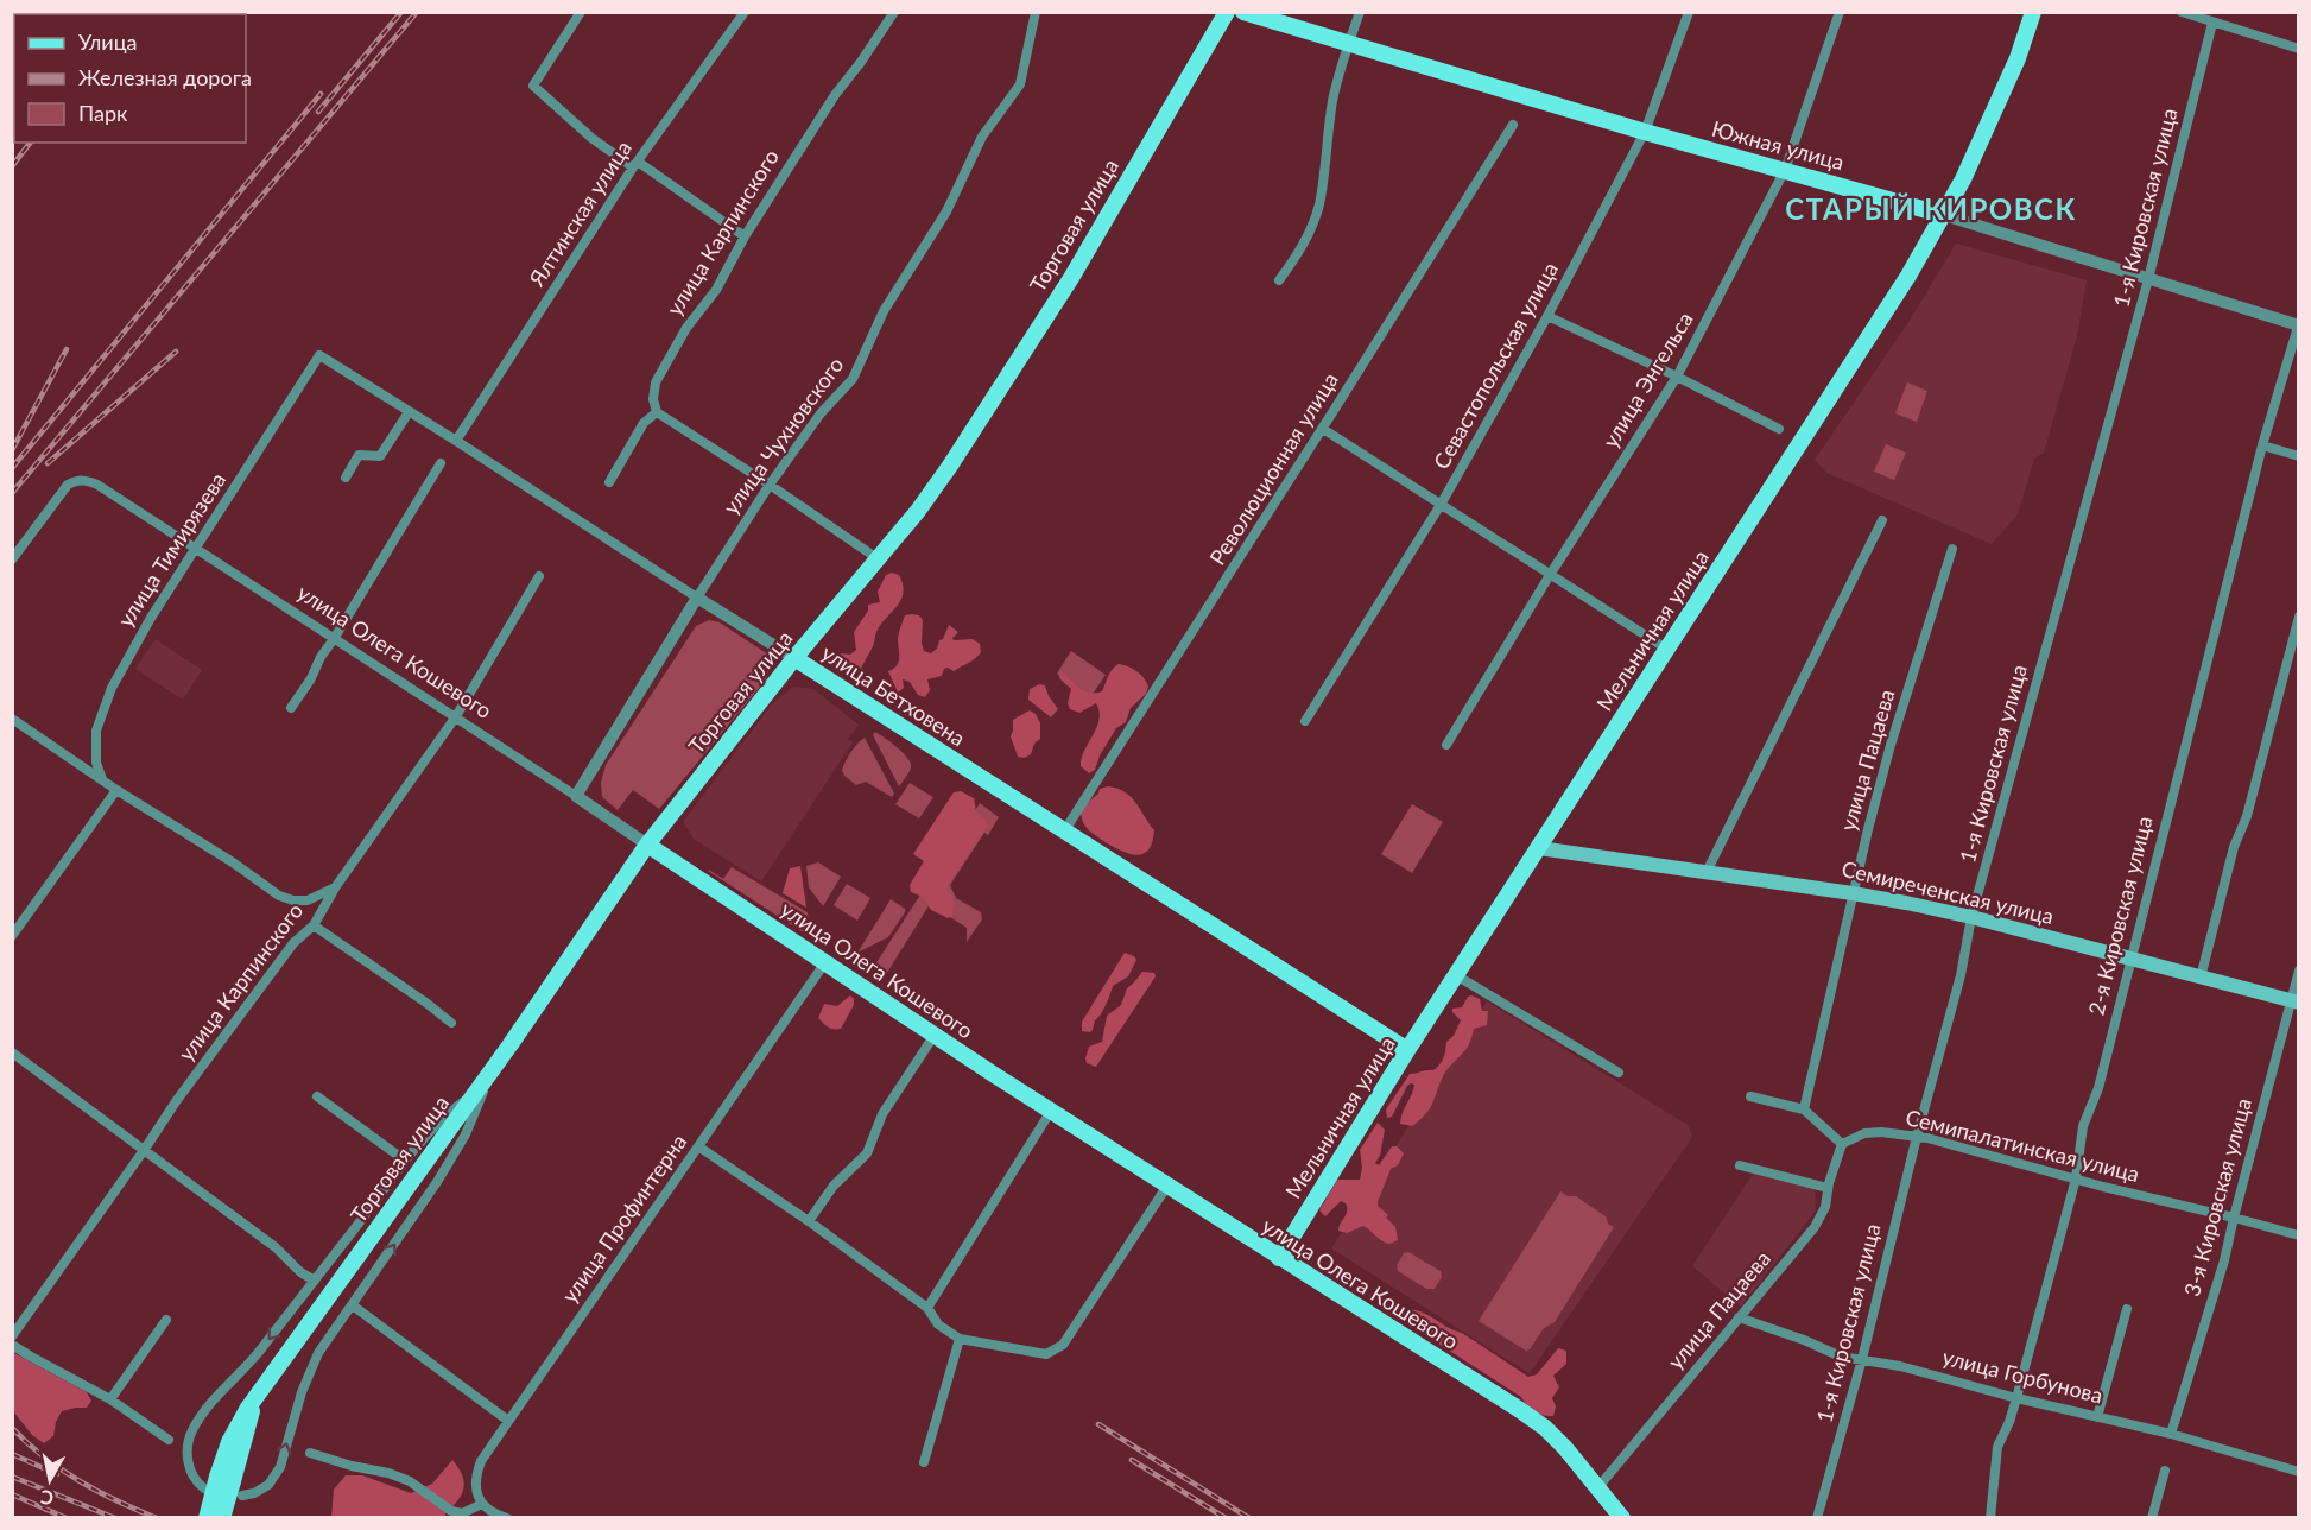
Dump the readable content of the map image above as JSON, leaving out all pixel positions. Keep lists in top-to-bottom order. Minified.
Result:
{"streets":{"main road":["Южная улица","Торговая улица","Мельничная улица","улица Олега Кошевого","улица Бетховена","Семиреченская улица"],"street":["1-я Кировская улица","Ялтинская улица","улица Карпинского","Севастопольская улица","улица Энгельса","улица Чухновского","Революционная улица","улица Тимирязева","улица Пацаева","2-я Кировская улица","Семипалатинская улица","3-я Кировская улица","улица Профинтерна","улица Горбунова"]},"crossings":[["Южная улица","1-я Кировская улица"],["Южная улица","Севастопольская улица"],["Южная улица","улица Энгельса"],["Южная улица","Мельничная улица"],["Южная улица","2-я Кировская улица"],["1-я Кировская улица","Семиреченская улица"],["1-я Кировская улица","Семипалатинская улица"],["1-я Кировская улица","улица Горбунова"],["Ялтинская улица","улица Бетховена"],["Торговая улица","улица Олега Кошевого"],["Торговая улица","улица Бетховена"],["улица Карпинского","улица Олега Кошевого"],["улица Чухновского","улица Олега Кошевого"],["улица Чухновского","улица Бетховена"],["Революционная улица","улица Бетховена"],["улица Тимирязева","улица Олега Кошевого"],["улица Тимирязева","улица Бетховена"],["Мельничная улица","улица Олега Кошевого"],["Мельничная улица","улица Бетховена"],["Мельничная улица","Семиреченская улица"],["улица Олега Кошевого","улица Пацаева"],["улица Олега Кошевого","улица Профинтерна"],["улица Пацаева","Семиреченская улица"],["улица Пацаева","Семипалатинская улица"],["улица Пацаева","улица Горбунова"],["Семиреченская улица","2-я Кировская улица"],["Семиреченская улица","3-я Кировская улица"],["2-я Кировская улица","Семипалатинская улица"],["2-я Кировская улица","улица Горбунова"],["Семипалатинская улица","3-я Кировская улица"],["3-я Кировская улица","улица Горбунова"]],"districts":["СТАРЫЙ КИРОВСК"],"legend":["Улица","Железная дорога","Парк"],"north":"bottom"}
